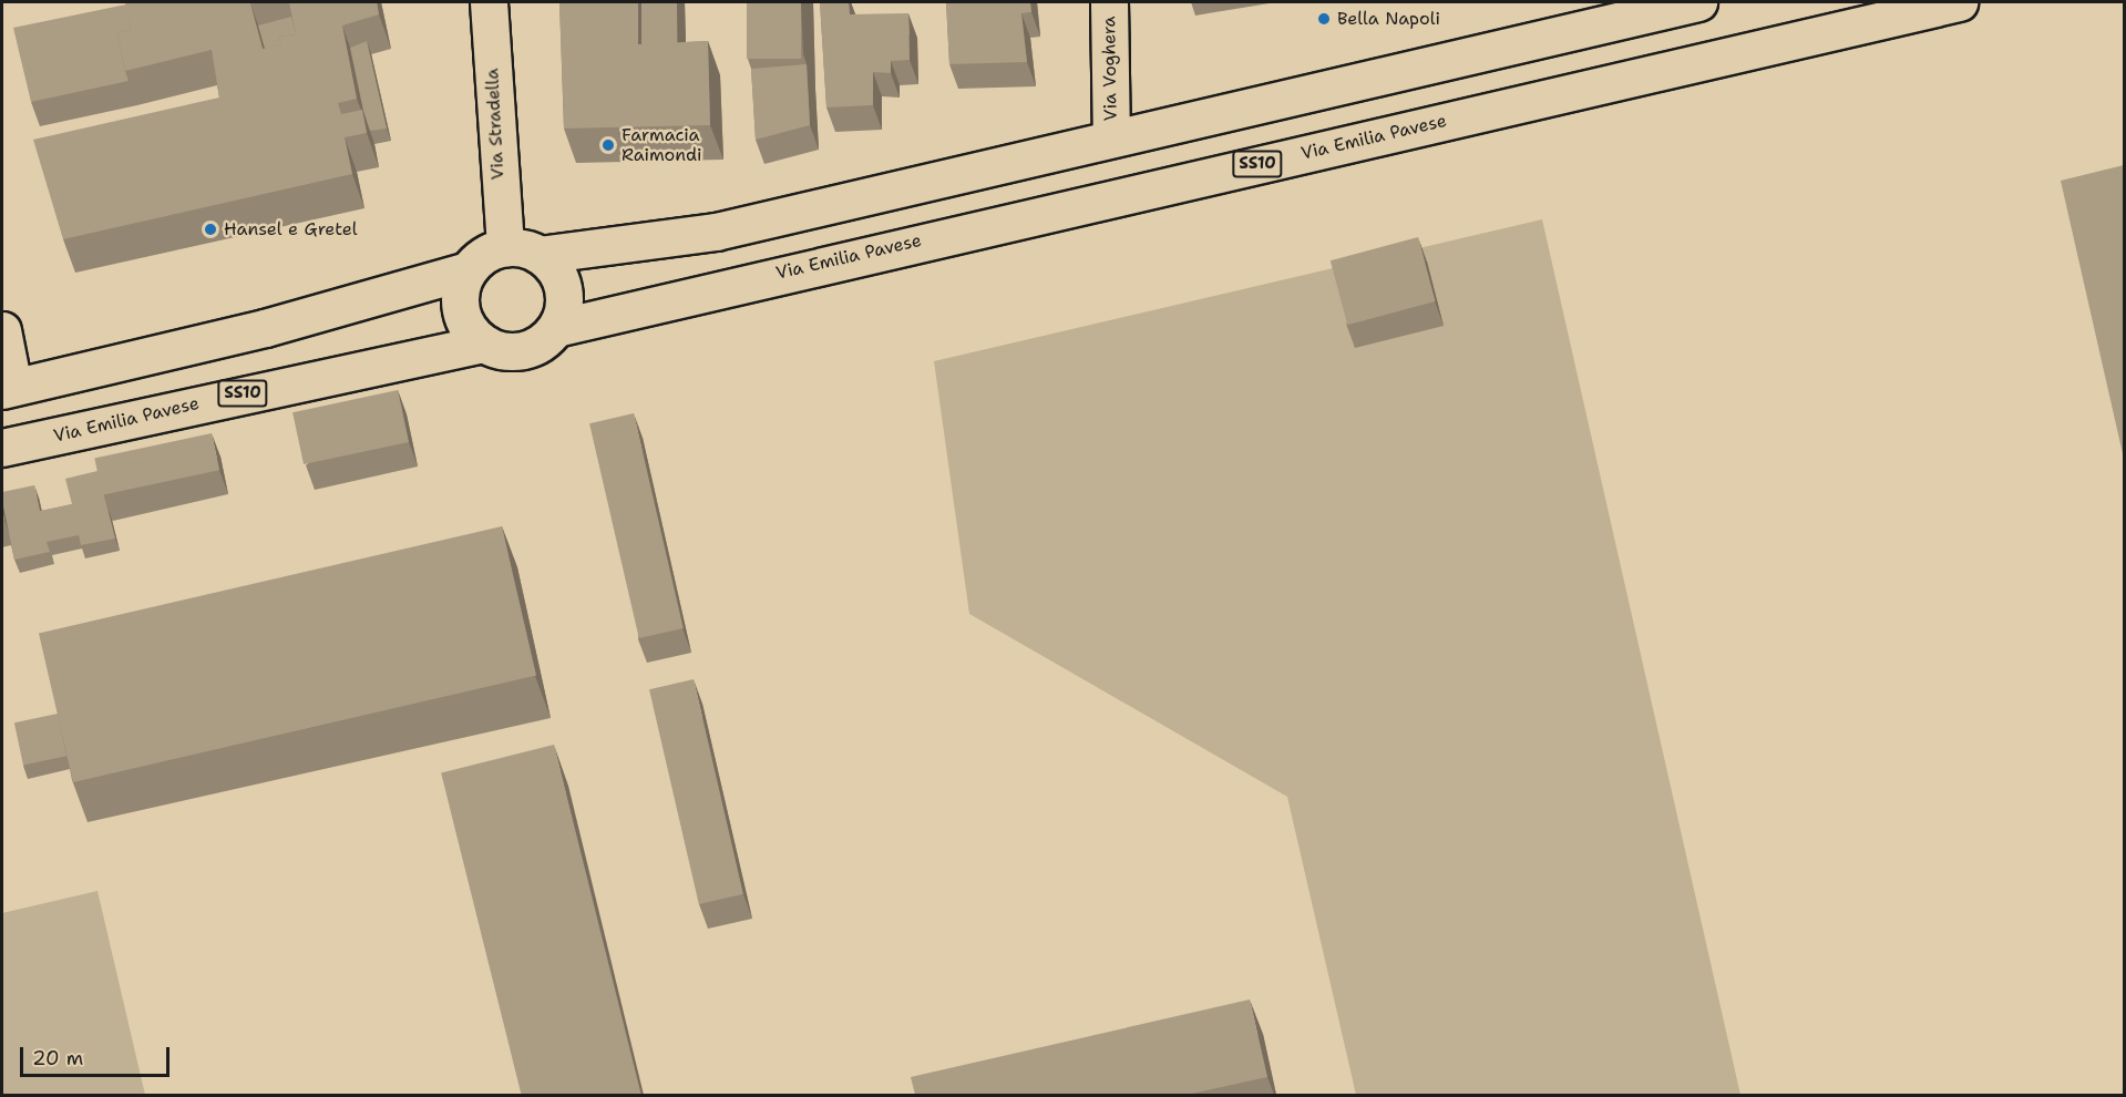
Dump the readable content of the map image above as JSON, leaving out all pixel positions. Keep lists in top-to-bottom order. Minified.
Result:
{"streets":{"main road":["Via Voghera","Via Stradella","Via Emilia Pavese","SS10"]},"crossings":[["Via Stradella","Via Emilia Pavese"]],"places":["Bella Napoli","Farmacia Raimondi","Hansel e Gretel"],"scale_bar":"20 m"}
